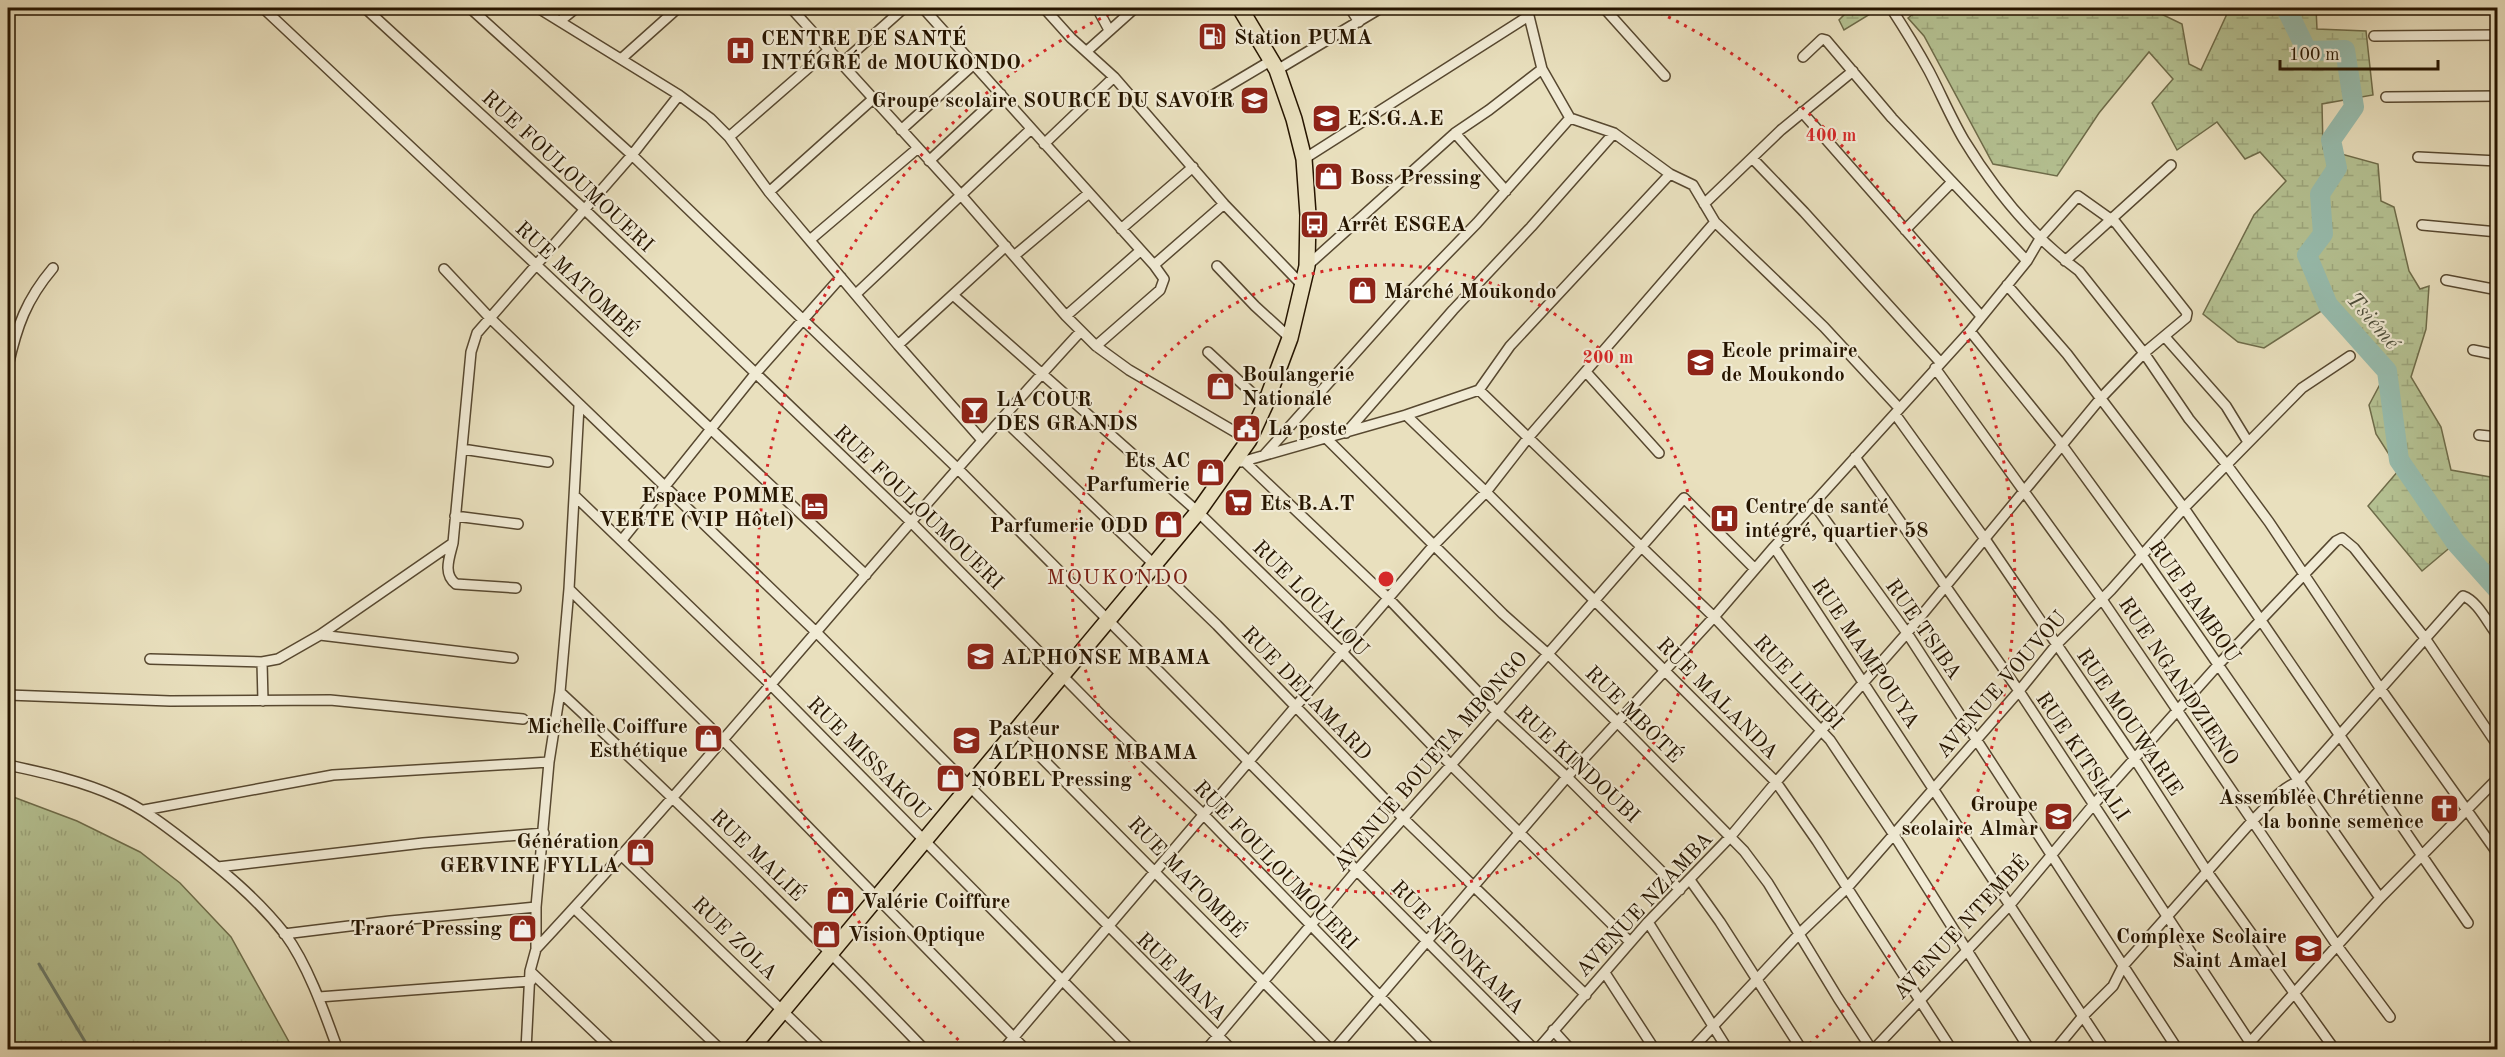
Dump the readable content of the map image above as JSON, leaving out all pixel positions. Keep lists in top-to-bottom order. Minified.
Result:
{"streets":{"street":["RUE FOULOUMOUERI","RUE MATOMBÉ","RUE LOUALOU","RUE BAMBOU","RUE TSIBA","RUE MAMPOUYA","RUE NGANDZIENO","RUE LIKIBI","AVENUE VOUVOU","RUE DELAMARD","RUE MALANDA","RUE MBOTÉ","RUE MOUWARIE","RUE KITSIALI","RUE MISSAKOU","AVENUE BOUETA MBONGO","RUE KINDOUBI","RUE MALIÉ","AVENUE NZAMBA","AVENUE NTEMBÉ","RUE ZOLA","RUE NTONKAMA","RUE MANA"]},"crossings":[["RUE FOULOUMOUERI","AVENUE BOUETA MBONGO"],["RUE MATOMBÉ","AVENUE BOUETA MBONGO"],["RUE LOUALOU","AVENUE BOUETA MBONGO"],["RUE LOUALOU","AVENUE NZAMBA"],["RUE BAMBOU","AVENUE VOUVOU"],["RUE BAMBOU","AVENUE NZAMBA"],["RUE BAMBOU","AVENUE NTEMBÉ"],["RUE TSIBA","AVENUE VOUVOU"],["RUE TSIBA","AVENUE NZAMBA"],["RUE TSIBA","AVENUE NTEMBÉ"],["RUE MAMPOUYA","AVENUE VOUVOU"],["RUE MAMPOUYA","AVENUE NZAMBA"],["RUE MAMPOUYA","AVENUE NTEMBÉ"],["RUE NGANDZIENO","AVENUE VOUVOU"],["RUE NGANDZIENO","AVENUE NZAMBA"],["RUE NGANDZIENO","AVENUE NTEMBÉ"],["RUE LIKIBI","AVENUE VOUVOU"],["RUE LIKIBI","AVENUE BOUETA MBONGO"],["RUE LIKIBI","AVENUE NZAMBA"],["RUE LIKIBI","AVENUE NTEMBÉ"],["AVENUE VOUVOU","RUE MALANDA"],["AVENUE VOUVOU","RUE MBOTÉ"],["AVENUE VOUVOU","RUE MOUWARIE"],["AVENUE VOUVOU","RUE KITSIALI"],["RUE DELAMARD","AVENUE BOUETA MBONGO"],["RUE DELAMARD","AVENUE NZAMBA"],["RUE MALANDA","AVENUE BOUETA MBONGO"],["RUE MALANDA","AVENUE NZAMBA"],["RUE MALANDA","AVENUE NTEMBÉ"],["RUE MBOTÉ","AVENUE BOUETA MBONGO"],["RUE MBOTÉ","AVENUE NZAMBA"],["RUE MBOTÉ","AVENUE NTEMBÉ"],["RUE MOUWARIE","AVENUE NZAMBA"],["RUE MOUWARIE","AVENUE NTEMBÉ"],["RUE KITSIALI","AVENUE NZAMBA"],["RUE KITSIALI","AVENUE NTEMBÉ"],["AVENUE BOUETA MBONGO","RUE KINDOUBI"],["AVENUE BOUETA MBONGO","RUE NTONKAMA"],["AVENUE BOUETA MBONGO","RUE MANA"],["RUE KINDOUBI","AVENUE NZAMBA"],["AVENUE NZAMBA","RUE NTONKAMA"]],"districts":["MOUKONDO"],"water":["Tsiémé"],"places":{"fuel station":["Station PUMA"],"hospital":["CENTRE DE SANTÉ INTÉGRÉ de MOUKONDO","Centre de santé intégré, quartier 58"],"school or university":["Groupe scolaire SOURCE DU SAVOIR","E.S.G.A.E","Ecole primaire de Moukondo","ALPHONSE MBAMA","Pasteur ALPHONSE MBAMA","Groupe scolaire Almar","Complexe Scolaire Saint Amael"],"shop":["Boss Pressing","Marché Moukondo","Boulangerie Nationale","Ets AC Parfumerie","Parfumerie ODD","Michelle Coiffure Esthétique","NOBEL Pressing","Génération GERVINE FYLLA","Valérie Coiffure","Traoré Pressing","Vision Optique"],"bus stop":["Arrêt ESGEA"],"bar":["LA COUR DES GRANDS"],"public building":["La poste"],"supermarket":["Ets B.A.T"],"hotel":["Espace POMME VERTE (VIP Hôtel)"],"church":["Assemblée Chrétienne la bonne semence"]},"scale_bar":"100 m","rings":["400 m","200 m"]}
